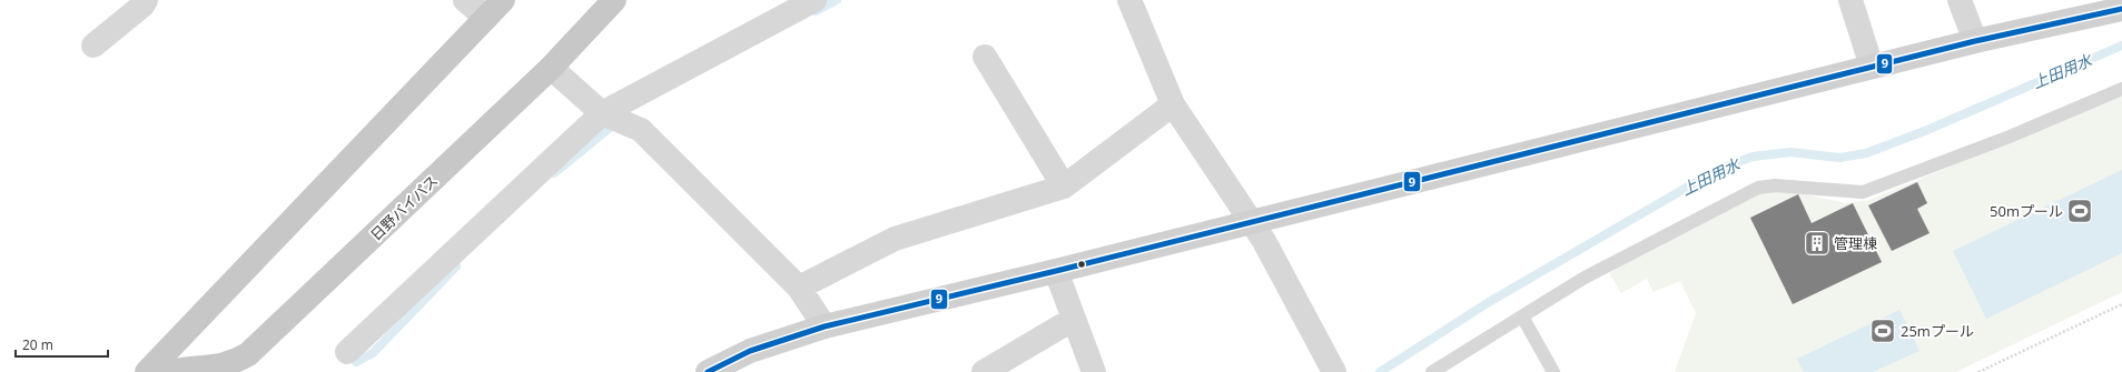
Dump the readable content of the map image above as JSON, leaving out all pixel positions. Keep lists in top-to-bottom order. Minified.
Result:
{"streets":{"highway":["日野バイパス"]},"water":["上田用水"],"places":{"sports":["50mプール","25mプール"],"building":["管理棟"]},"lines":["transit line 9"],"scale_bar":"20 m"}
